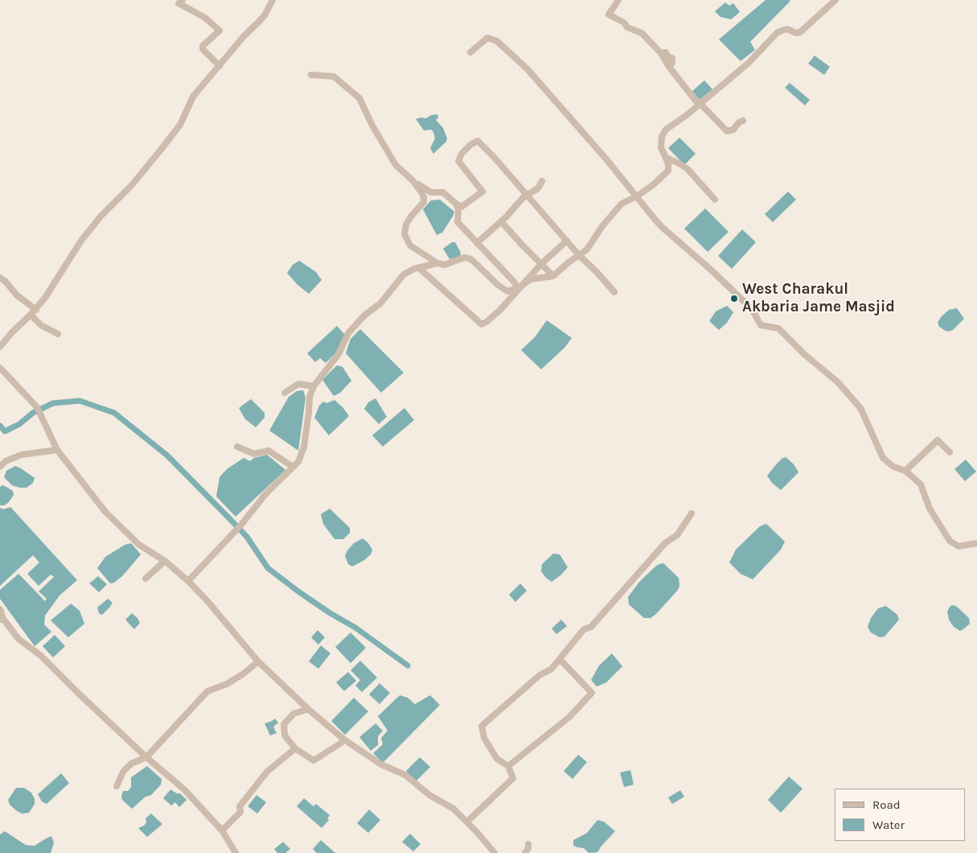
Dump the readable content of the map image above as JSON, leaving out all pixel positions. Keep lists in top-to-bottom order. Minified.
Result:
{"places":["West Charakul Akbaria Jame Masjid"],"legend":["Road","Water"]}
